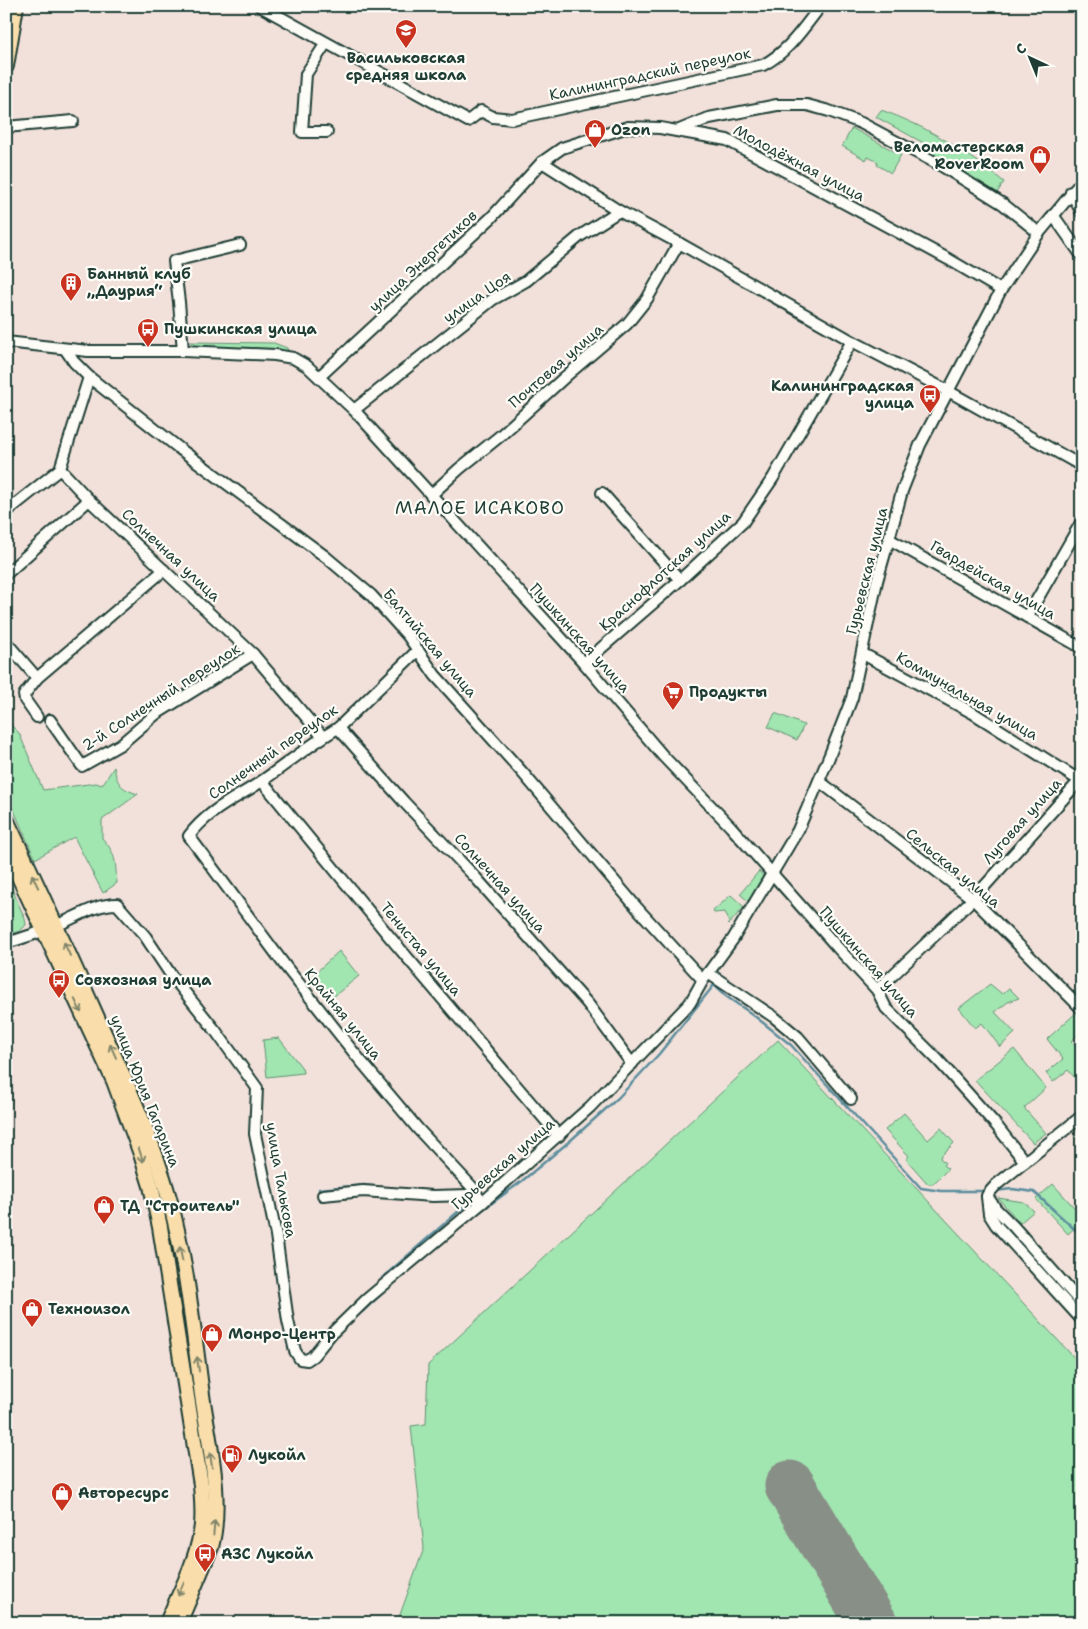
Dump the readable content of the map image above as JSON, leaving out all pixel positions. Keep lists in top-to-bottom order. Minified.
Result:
{"streets":{"main road":["улица Юрия Гагарина"],"street":["Калининградский переулок","Молодёжная улица","улица Энергетиков","улица Цоя","Почтовая улица","Солнечная улица","Краснофлотская улица","Гурьевская улица","Гвардейская улица","Пушкинская улица","Балтийская улица","Коммунальная улица","2-й Солнечный переулок","Солнечный переулок","Луговая улица","Сельская улица","Тенистая улица","Крайняя улица","улица Талькова"]},"crossings":[["Молодёжная улица","улица Энергетиков"],["Молодёжная улица","Гурьевская улица"],["улица Энергетиков","Пушкинская улица"],["улица Цоя","Пушкинская улица"],["Почтовая улица","Пушкинская улица"],["Солнечная улица","Гурьевская улица"],["Солнечная улица","2-й Солнечный переулок"],["Солнечная улица","Солнечный переулок"],["Краснофлотская улица","Пушкинская улица"],["Гурьевская улица","Гвардейская улица"],["Гурьевская улица","Пушкинская улица"],["Гурьевская улица","Балтийская улица"],["Гурьевская улица","Коммунальная улица"],["Гурьевская улица","Сельская улица"],["Гурьевская улица","Тенистая улица"],["Гурьевская улица","Крайняя улица"],["Гурьевская улица","улица Талькова"],["Пушкинская улица","Балтийская улица"],["Пушкинская улица","Луговая улица"],["Балтийская улица","Солнечный переулок"],["Коммунальная улица","Луговая улица"],["Солнечный переулок","Тенистая улица"],["Солнечный переулок","Крайняя улица"],["Луговая улица","Сельская улица"],["улица Юрия Гагарина","улица Талькова"]],"districts":["МАЛОЕ ИСАКОВО"],"places":{"school or university":["Васильковская средняя школа"],"shop":["Ozon","Веломастерская RoverRoom","ТД \"Строитель\"","Техноизол","Монро-Центр","Авторесурс"],"building":["Банный клуб „Даурия“"],"bus stop":["Пушкинская улица","Калининградская улица","Совхозная улица","АЗС Лукойл"],"supermarket":["Продукты"],"fuel station":["Лукойл"]},"north":"top left"}
